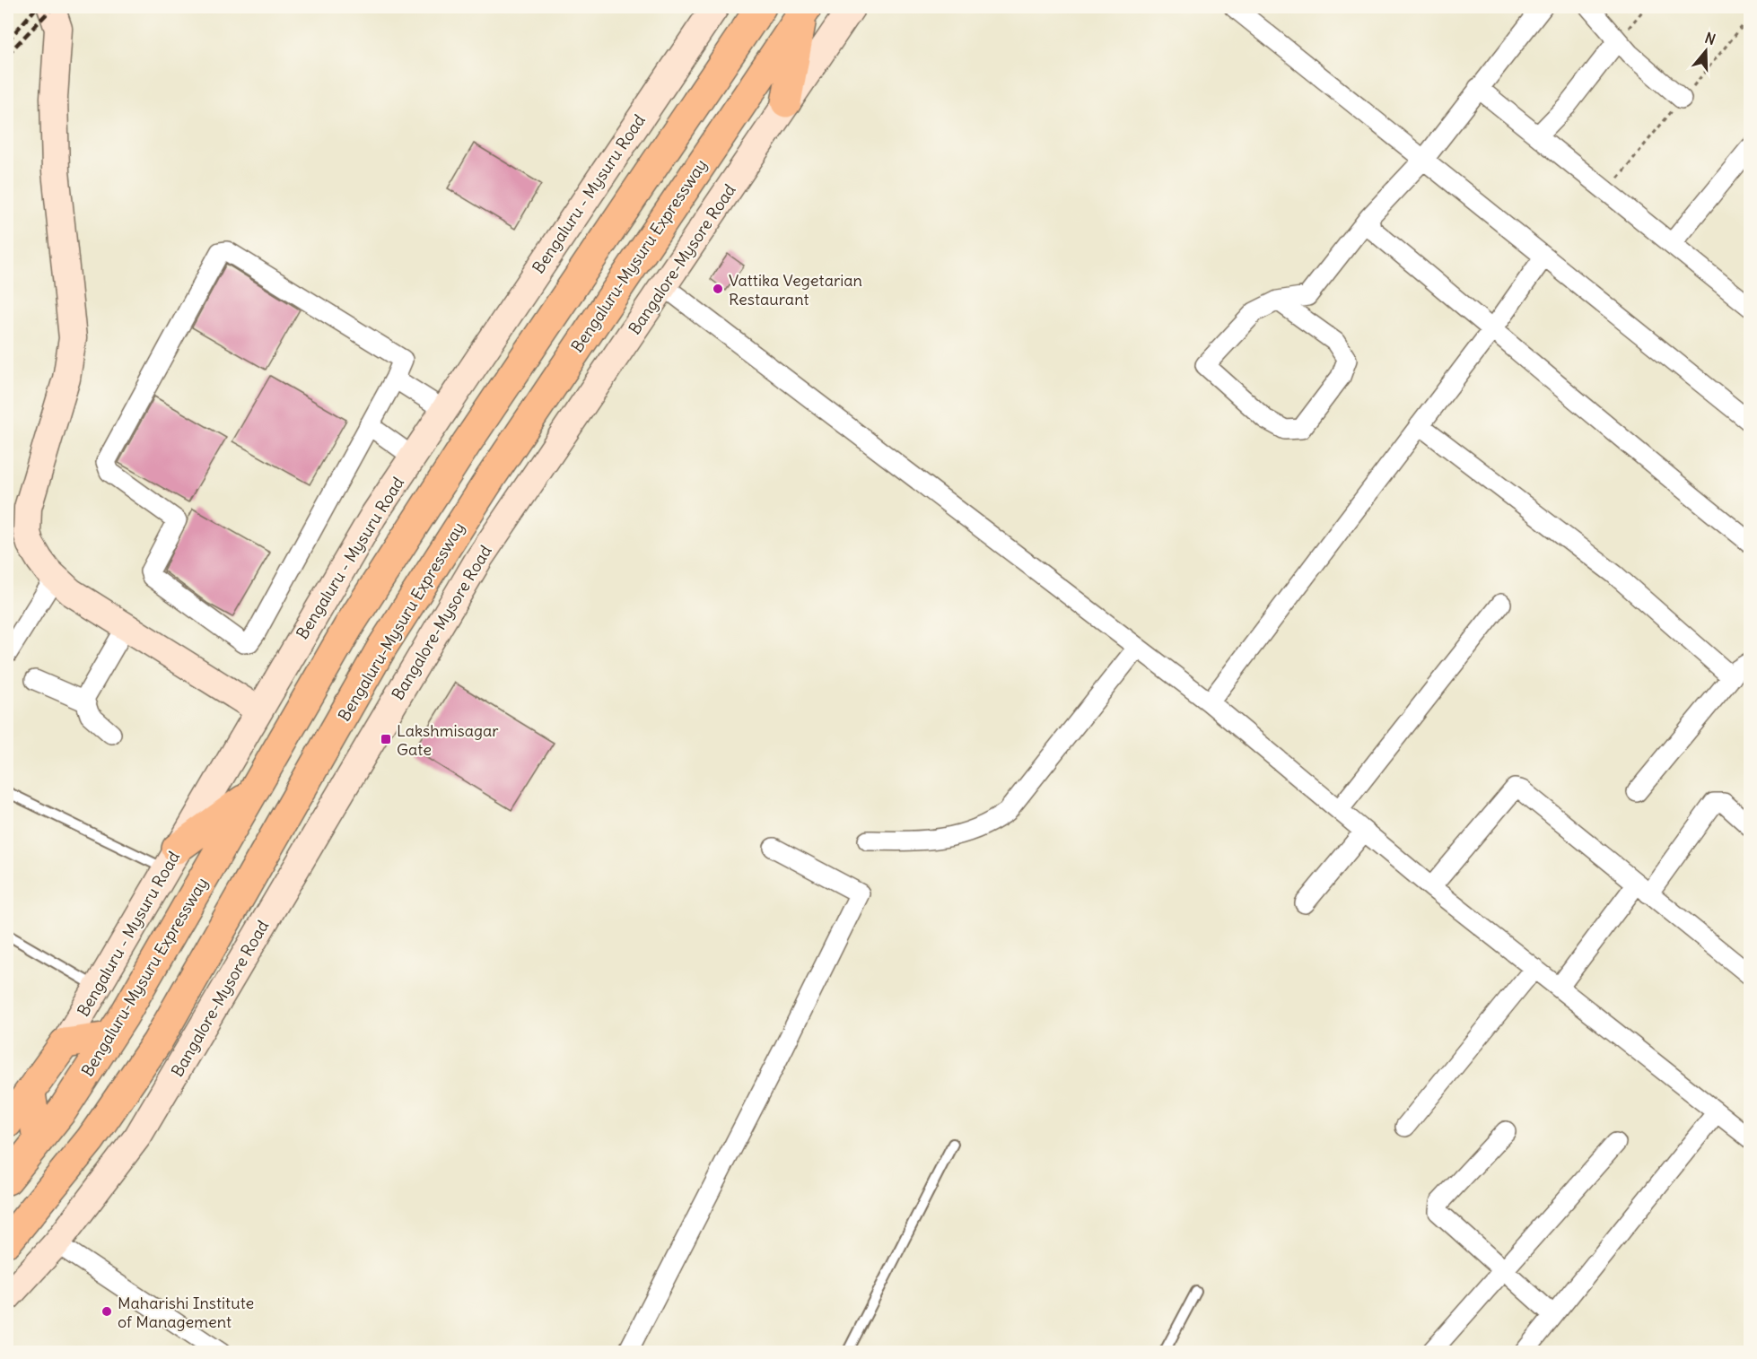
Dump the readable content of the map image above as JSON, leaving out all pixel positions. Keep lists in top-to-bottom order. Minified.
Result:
{"streets":{"main road":["Bengaluru - Mysuru Road","Bengaluru-Mysuru Expressway"],"street":["Bangalore-Mysore Road"]},"places":{"other":["Vattika Vegetarian Restaurant","Maharishi Institute of Management"],"transit":["Lakshmisagar Gate"]},"north":"top"}
